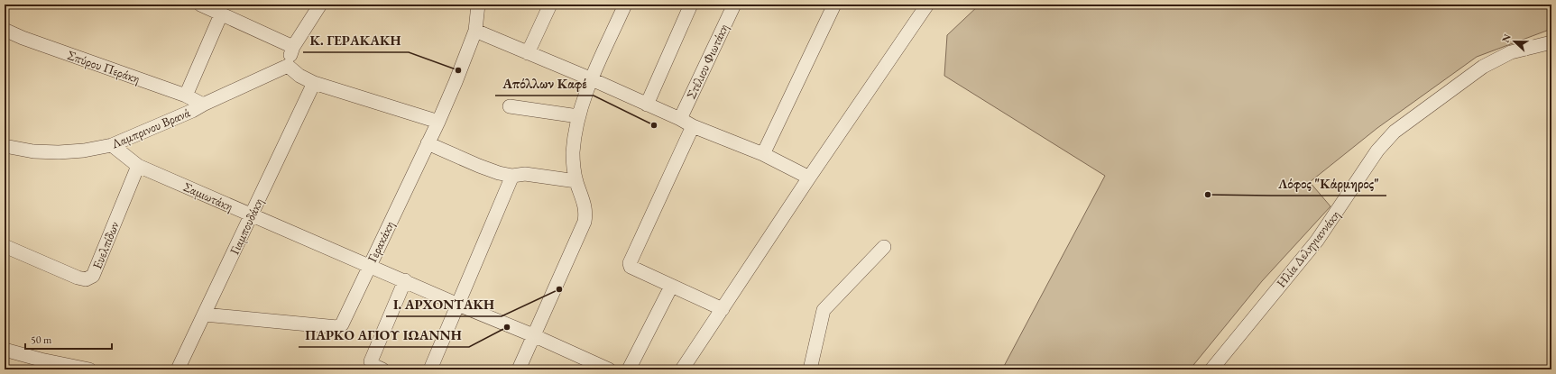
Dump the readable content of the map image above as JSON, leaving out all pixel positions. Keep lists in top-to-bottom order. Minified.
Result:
{"streets":{"street":["Στέλιου Φιωτάκη","Σπύρου Περάκη","Λαμπρινου Βρανά","Σαμιωτάκη","Γιαμπουδάκη","Γερακάκη","Ευελπίδων","Ηλία Δεληγιαννάκη"]},"crossings":[["Σπύρου Περάκη","Λαμπρινου Βρανά"],["Λαμπρινου Βρανά","Σαμιωτάκη"],["Σαμιωτάκη","Γιαμπουδάκη"],["Σαμιωτάκη","Γερακάκη"],["Σαμιωτάκη","Ευελπίδων"],["Γιαμπουδάκη","Γερακάκη"]],"places":["Κ. ΓΕΡΑΚΑΚΗ","Απόλλων Καφέ","Λόφος \"Κάρμηρος\"","Ι. ΑΡΧΟΝΤΑΚΗ","ΠΑΡΚΟ ΑΓΙΟΥ ΙΩΑΝΝΗ"],"scale_bar":"50 m","north":"left"}
